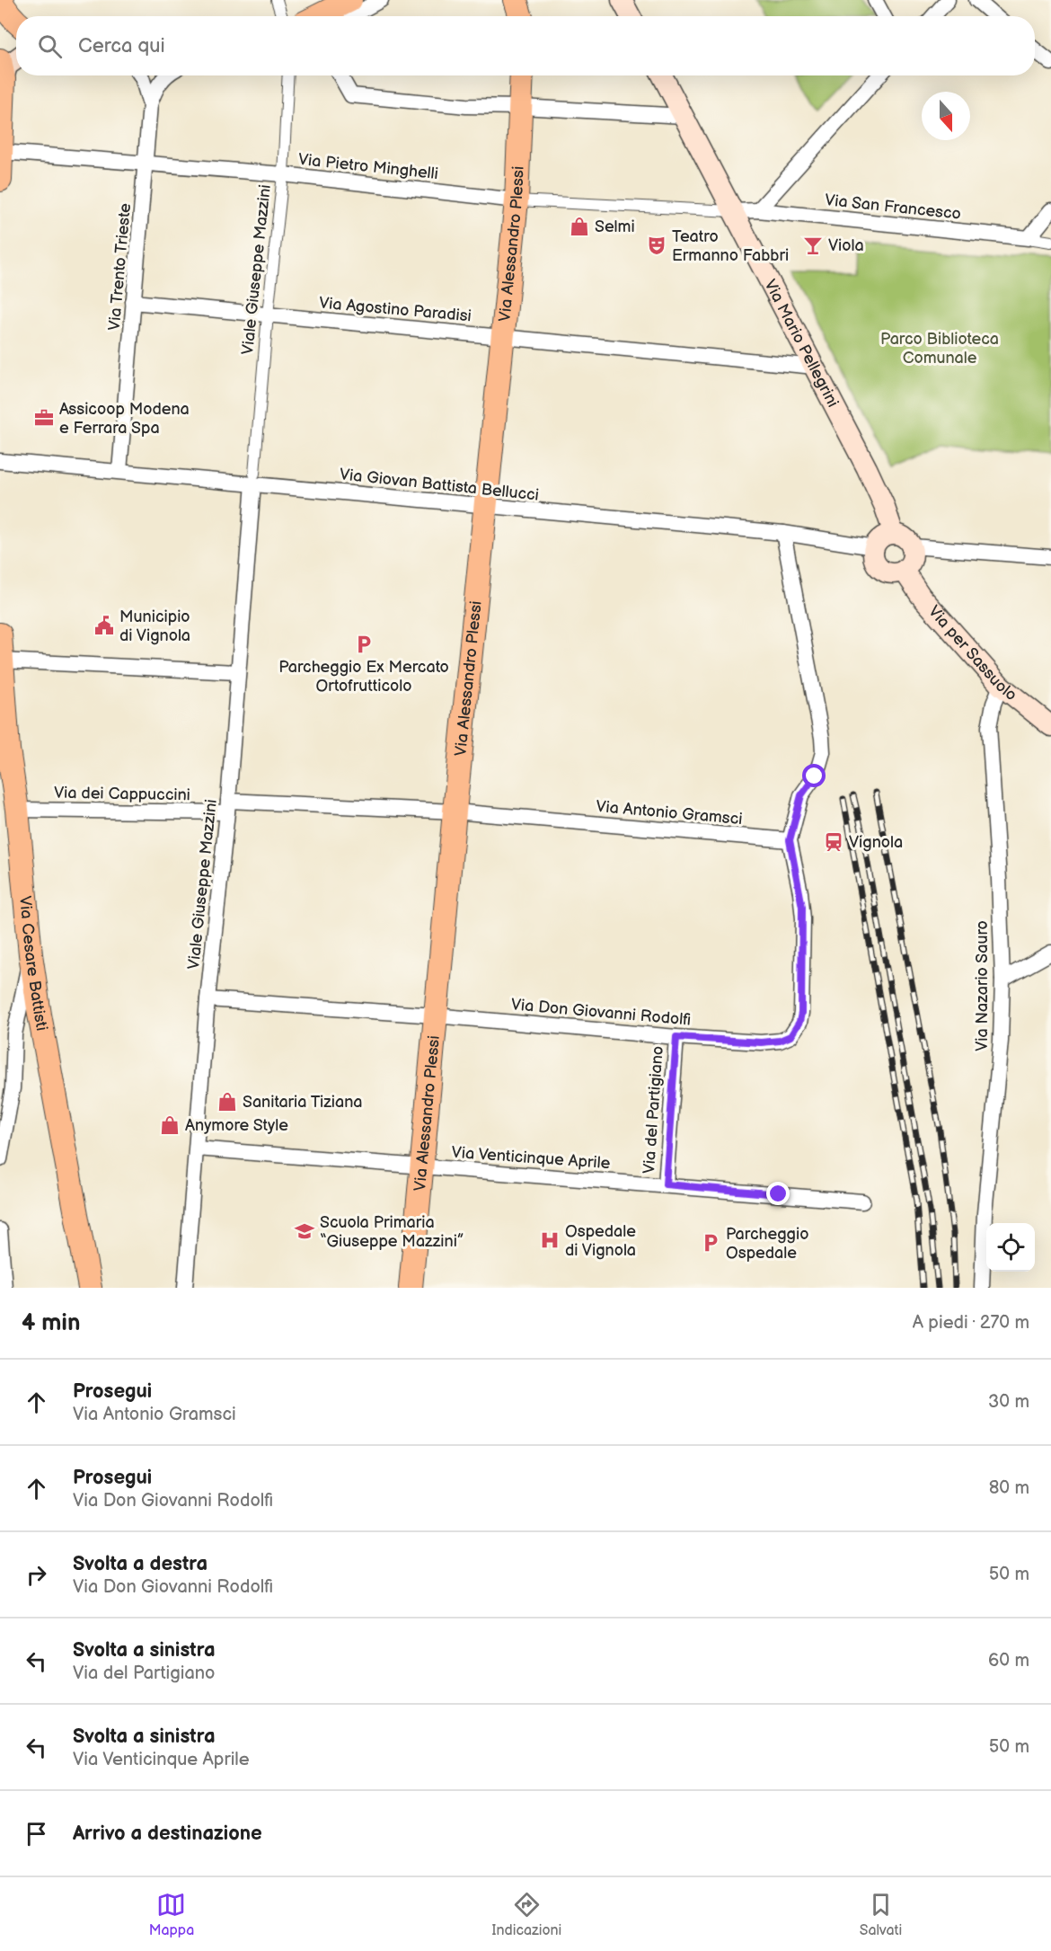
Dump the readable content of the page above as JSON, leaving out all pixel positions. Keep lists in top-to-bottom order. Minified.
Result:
{"streets":{"main road":["Via Alessandro Plessi","Via Mario Pellegrini","Via per Sassuolo","Via Cesare Battisti"],"street":["Via Pietro Minghelli","Via San Francesco","Via Trento Trieste","Viale Giuseppe Mazzini","Via Agostino Paradisi","Via Giovan Battista Bellucci","Via dei Cappuccini","Via Antonio Gramsci","Via Nazario Sauro","Via Don Giovanni Rodolfi","Via del Partigiano","Via Venticinque Aprile"]},"crossings":[["Via Pietro Minghelli","Via San Francesco"],["Via Pietro Minghelli","Via Alessandro Plessi"],["Via Pietro Minghelli","Via Trento Trieste"],["Via Pietro Minghelli","Viale Giuseppe Mazzini"],["Via Pietro Minghelli","Via Mario Pellegrini"],["Via San Francesco","Via Mario Pellegrini"],["Via Alessandro Plessi","Via Agostino Paradisi"],["Via Alessandro Plessi","Via Giovan Battista Bellucci"],["Via Alessandro Plessi","Via Antonio Gramsci"],["Via Alessandro Plessi","Via Don Giovanni Rodolfi"],["Via Alessandro Plessi","Via Venticinque Aprile"],["Via Trento Trieste","Via Agostino Paradisi"],["Via Trento Trieste","Via Giovan Battista Bellucci"],["Viale Giuseppe Mazzini","Via Agostino Paradisi"],["Viale Giuseppe Mazzini","Via Giovan Battista Bellucci"],["Viale Giuseppe Mazzini","Via dei Cappuccini"],["Viale Giuseppe Mazzini","Via Antonio Gramsci"],["Viale Giuseppe Mazzini","Via Don Giovanni Rodolfi"],["Viale Giuseppe Mazzini","Via Venticinque Aprile"],["Via Agostino Paradisi","Via Mario Pellegrini"],["Via Mario Pellegrini","Via Giovan Battista Bellucci"],["Via Mario Pellegrini","Via per Sassuolo"],["Via Giovan Battista Bellucci","Via per Sassuolo"],["Via per Sassuolo","Via Nazario Sauro"],["Via dei Cappuccini","Via Antonio Gramsci"],["Via dei Cappuccini","Via Cesare Battisti"],["Via Antonio Gramsci","Via Don Giovanni Rodolfi"],["Via Don Giovanni Rodolfi","Via del Partigiano"],["Via del Partigiano","Via Venticinque Aprile"]],"parks":["Parco Biblioteca Comunale"],"places":{"shop":["Selmi","Sanitaria Tiziana","Anymore Style"],"theatre":["Teatro Ermanno Fabbri"],"bar":["Viola"],"office":["Assicoop Modena e Ferrara Spa"],"public building":["Municipio di Vignola"],"parking":["Parcheggio Ex Mercato Ortofrutticolo","Parcheggio Ospedale"],"station":["Vignola"],"school or university":["Scuola Primaria “Giuseppe Mazzini”"],"hospital":["Ospedale di Vignola"]},"north":"bottom","page":{"search":"Cerca qui","heading":["4 min","A piedi · 270 m"],"list":[["Prosegui","Via Antonio Gramsci","30 m"],["Prosegui","Via Don Giovanni Rodolfi","80 m"],["Svolta a destra","Via Don Giovanni Rodolfi","50 m"],["Svolta a sinistra","Via del Partigiano","60 m"],["Svolta a sinistra","Via Venticinque Aprile","50 m"],"Arrivo a destinazione"],"nav":["Mappa","Indicazioni","Salvati"]}}
